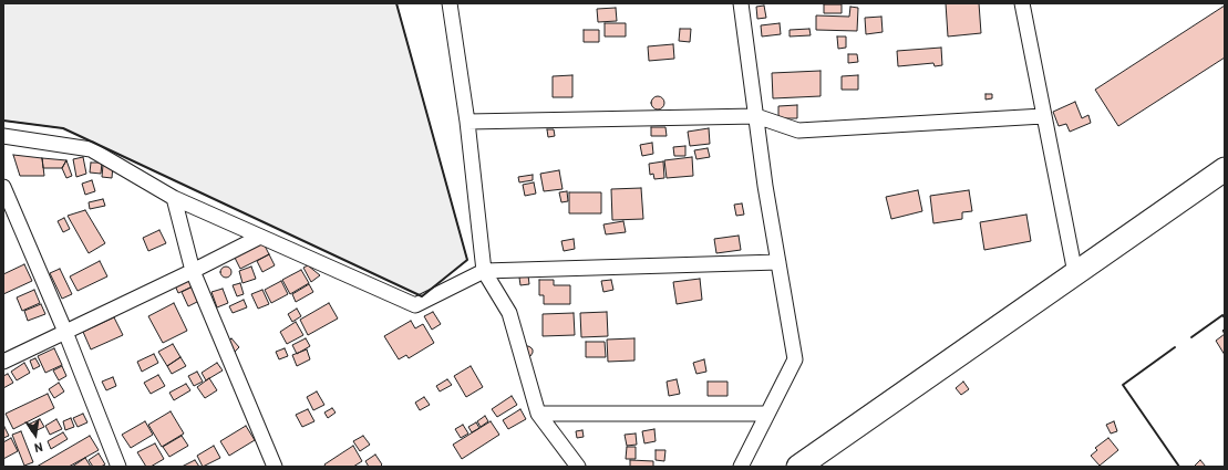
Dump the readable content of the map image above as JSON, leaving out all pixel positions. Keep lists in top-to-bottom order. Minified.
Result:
{"north":"bottom"}
